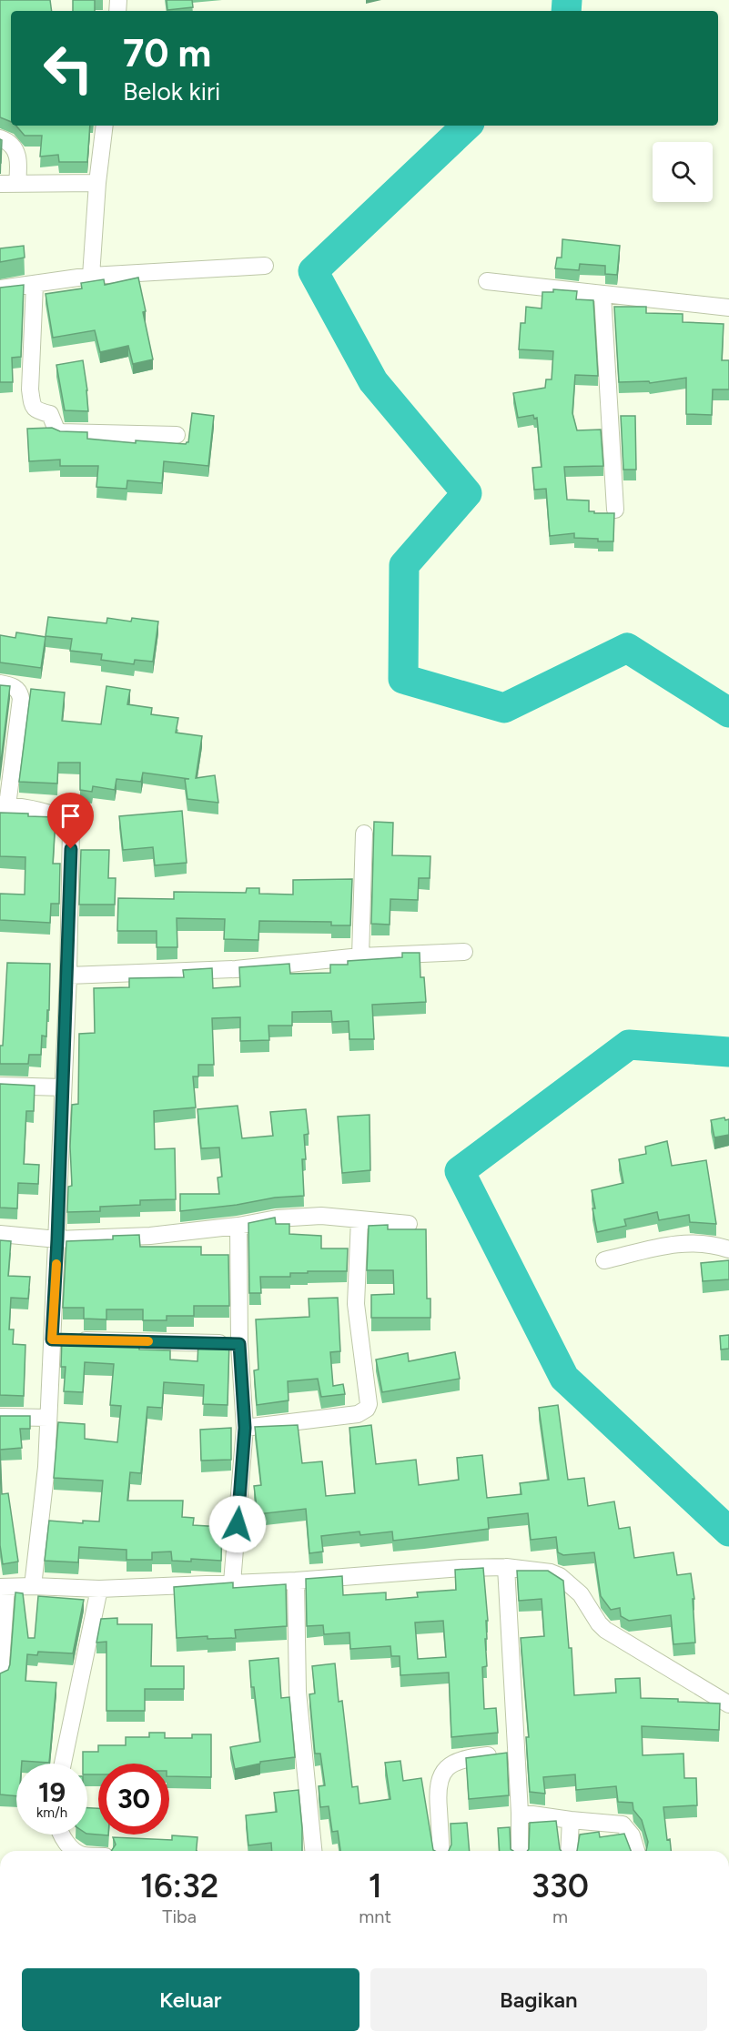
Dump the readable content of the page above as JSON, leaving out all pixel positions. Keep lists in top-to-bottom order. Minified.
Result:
{"page":{"turn":["70 m","Belok kiri"],"speed":"19 km/h","limit":"30","eta":["16:32","Tiba","1","mnt","330","m"],"buttons":["Keluar","Bagikan"]}}
